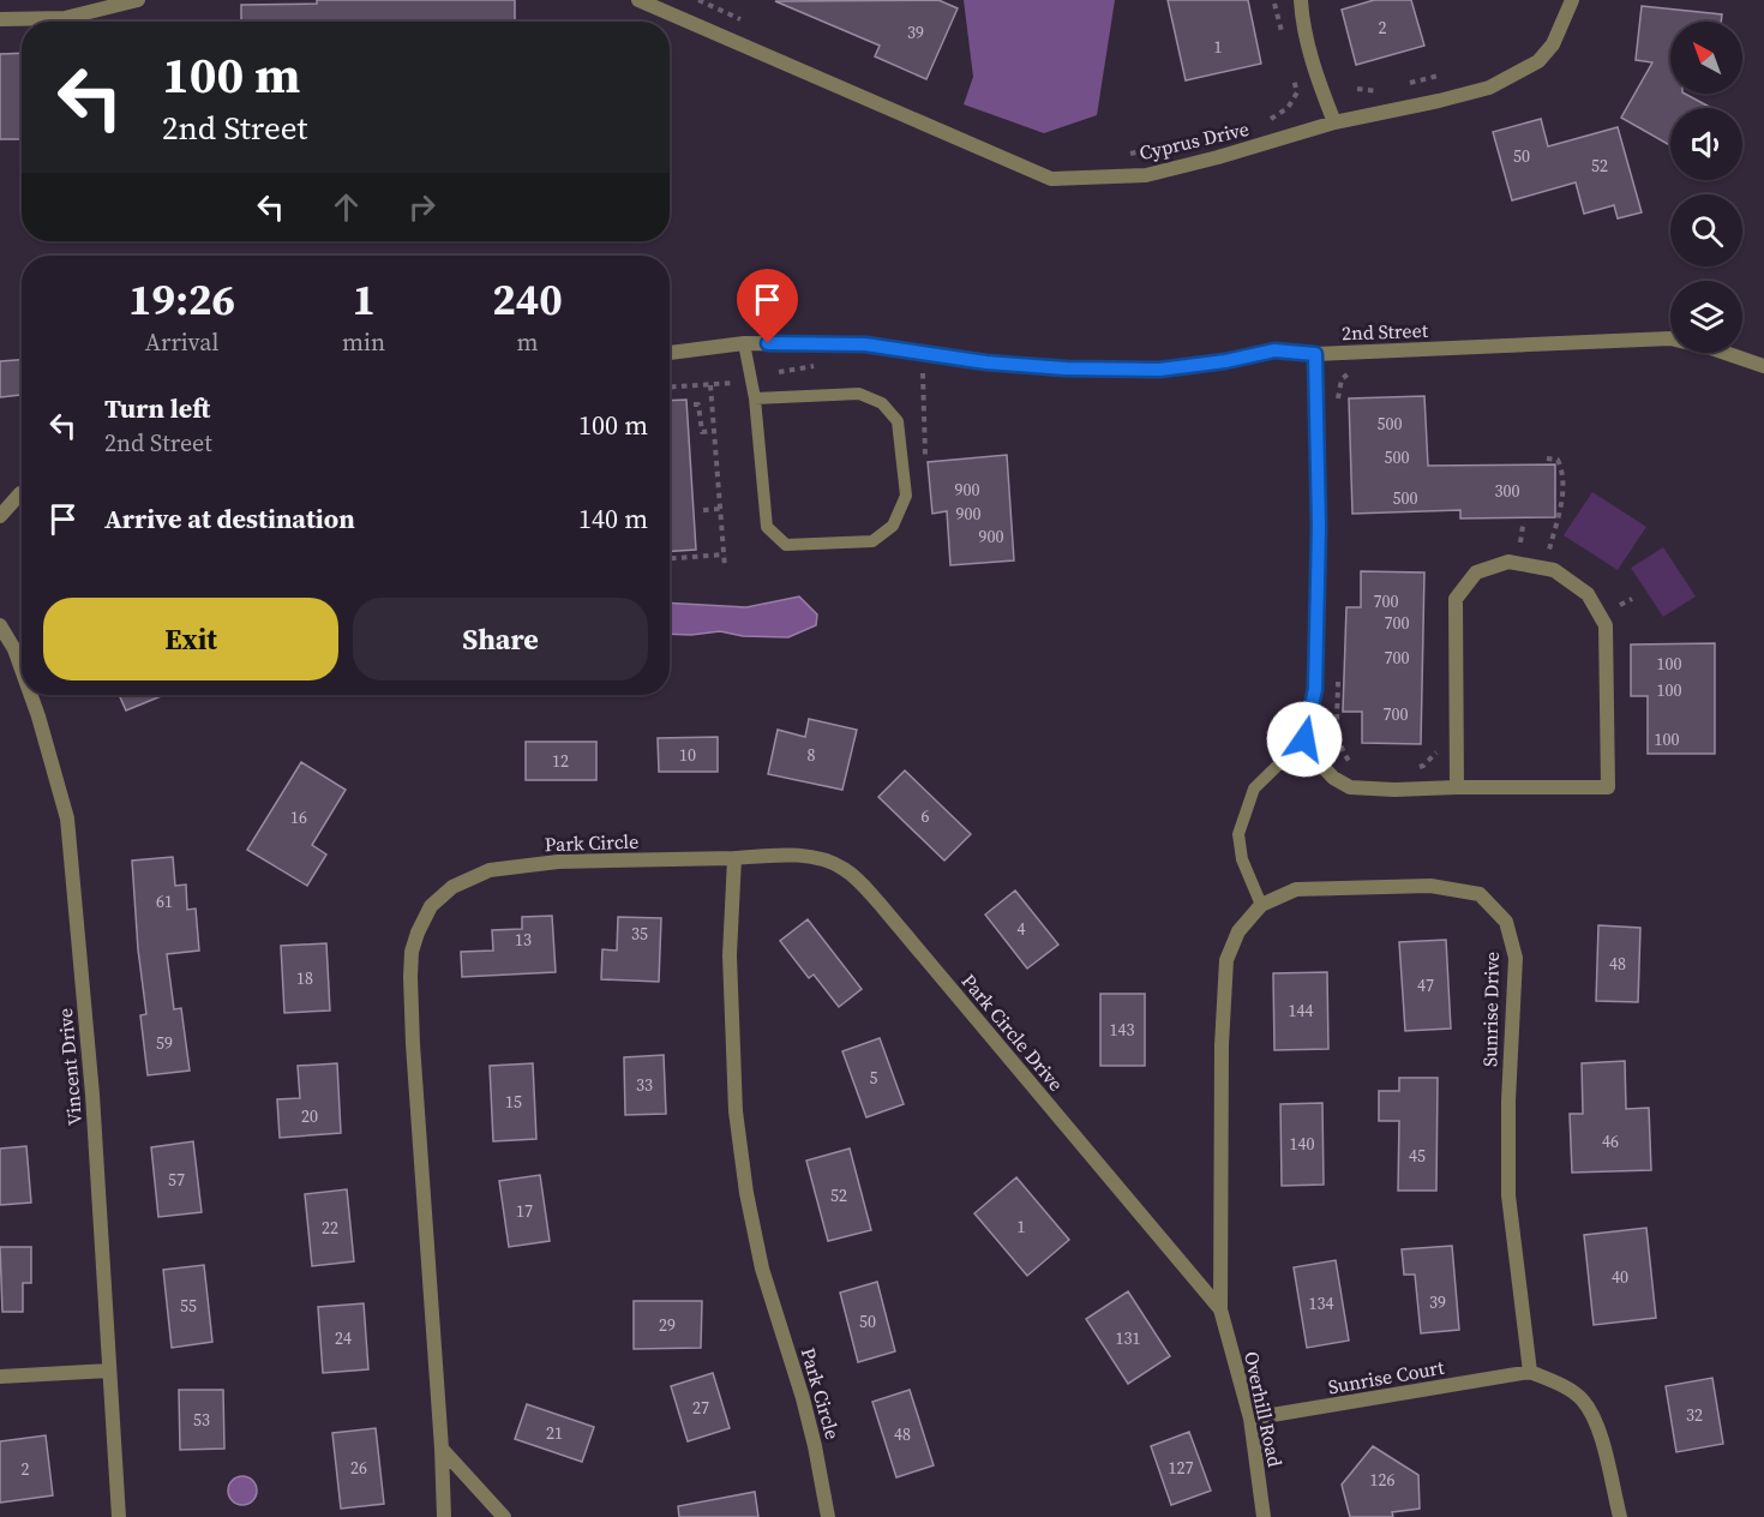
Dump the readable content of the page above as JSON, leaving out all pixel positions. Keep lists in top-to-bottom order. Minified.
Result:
{"streets":{"street":["Cyprus Drive","2nd Street","Park Circle","Sunrise Drive","Park Circle Drive","Vincent Drive","Sunrise Court","Overhill Road"]},"crossings":[["Park Circle","Park Circle Drive"],["Sunrise Drive","Park Circle Drive"],["Sunrise Drive","Sunrise Court"],["Sunrise Drive","Overhill Road"],["Park Circle Drive","Overhill Road"],["Sunrise Court","Overhill Road"]],"house_numbers":["2","39","1","50","52","500","500","900","300","500","900","900","700","700","700","100","100","700","100","10","8","12","6","16","61","4","35","13","48","18","47","144","143","59","5","33","15","20","46","140","45","57","52","17","1","22","40","39","134","55","50","29","24","131","27","32","53","21","48","26","127","2","126"],"north":"top left","page":{"turn":["100 m","2nd Street"],"eta":["19:26","Arrival","1","min","240","m"],"list":[{"name":"Turn left","note":"2nd Street","value":"100 m"},{"name":"Arrive at destination","value":"140 m"}],"buttons":["Exit","Share"]}}
